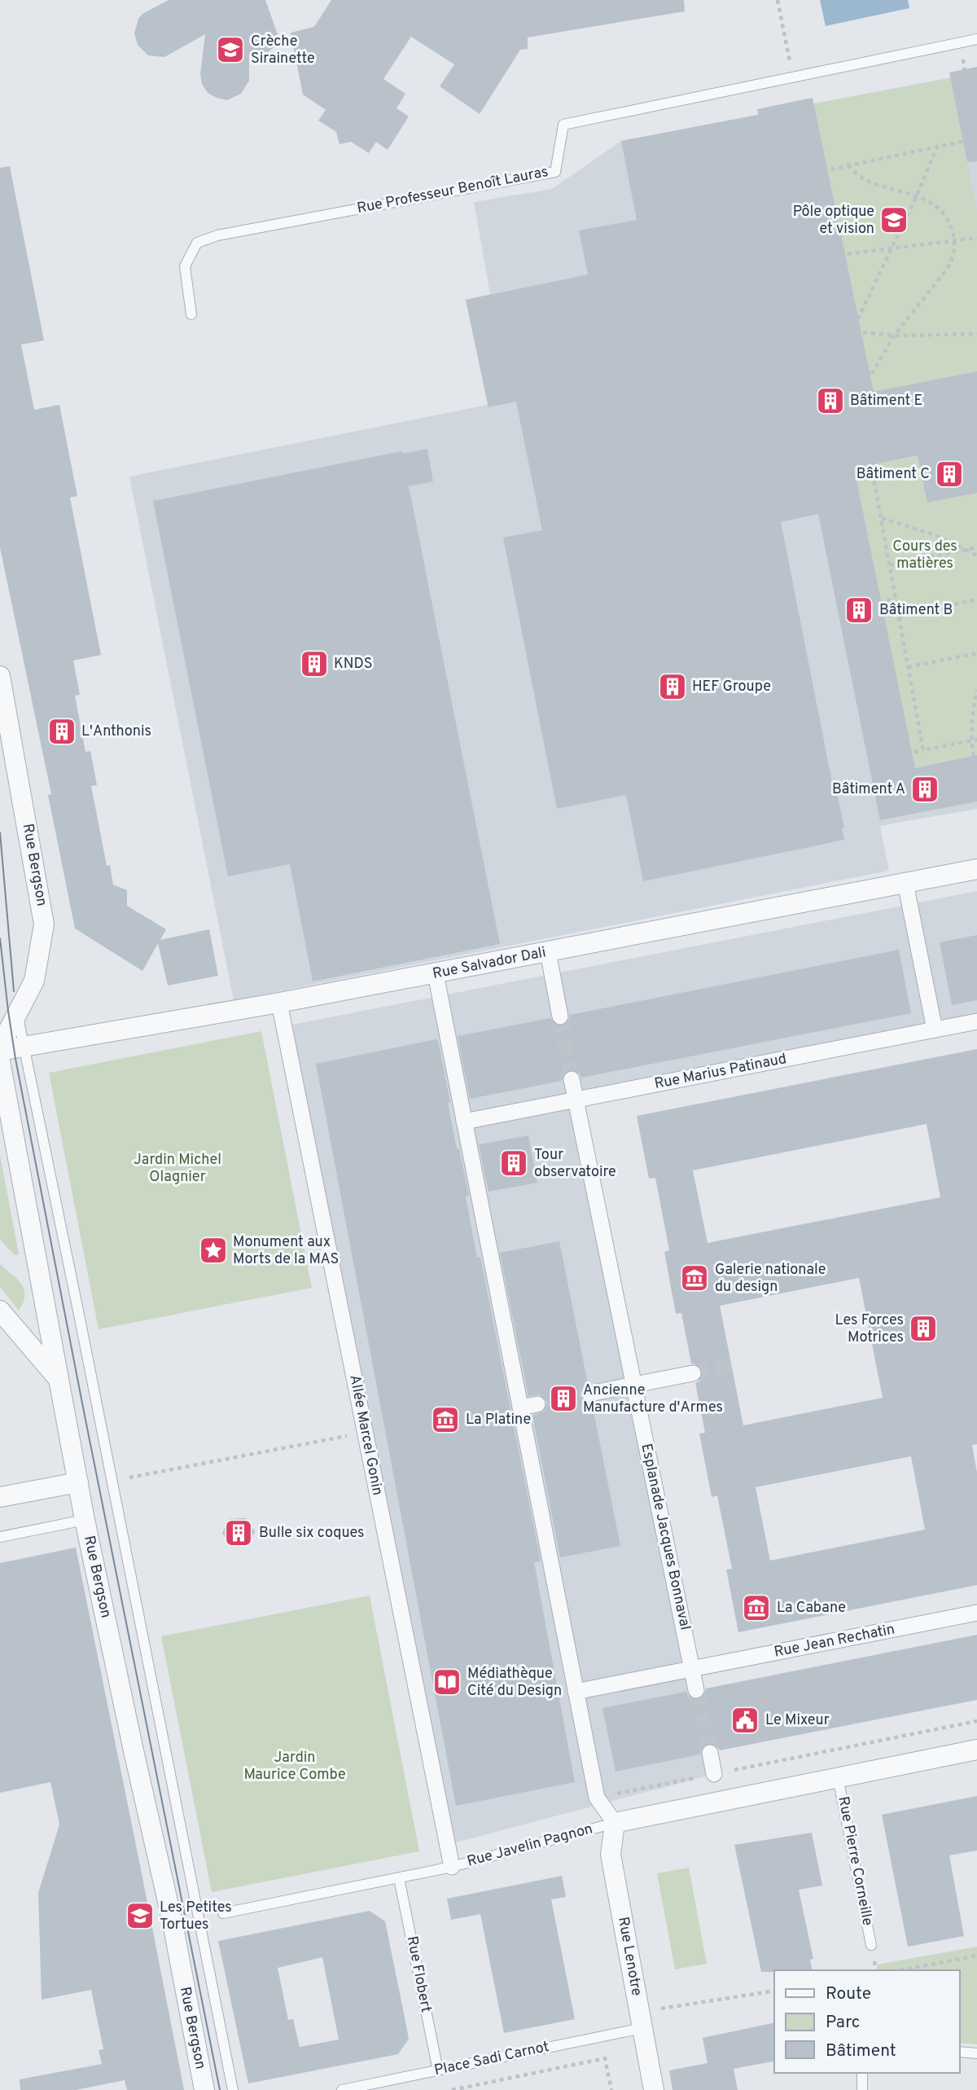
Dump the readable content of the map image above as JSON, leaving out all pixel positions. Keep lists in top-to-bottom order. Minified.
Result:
{"streets":{"street":["Rue Bergson","Rue Salvador Dali","Rue Marius Patinaud","Allée Marcel Gonin","Esplanade Jacques Bonnaval","Rue Jean Rechatin","Rue Javelin Pagnon","Rue Lenotre"],"lane":["Rue Professeur Benoît Lauras","Rue Pierre Corneille","Rue Flobert","Place Sadi Carnot"]},"crossings":[["Rue Bergson","Rue Salvador Dali"],["Rue Salvador Dali","Allée Marcel Gonin"],["Rue Marius Patinaud","Esplanade Jacques Bonnaval"],["Allée Marcel Gonin","Rue Javelin Pagnon"],["Esplanade Jacques Bonnaval","Rue Jean Rechatin"],["Rue Javelin Pagnon","Rue Pierre Corneille"],["Rue Javelin Pagnon","Rue Lenotre"],["Rue Javelin Pagnon","Rue Flobert"],["Rue Lenotre","Place Sadi Carnot"],["Rue Flobert","Place Sadi Carnot"]],"parks":["Cours des matières","Jardin Michel Olagnier","Jardin Maurice Combe"],"places":{"school or university":["Crèche Sirainette","Pôle optique et vision","Les Petites Tortues"],"building":["Bâtiment E","Bâtiment C","Bâtiment B","KNDS","HEF Groupe","L'Anthonis","Bâtiment A","Tour observatoire","Les Forces Motrices","Ancienne Manufacture d'Armes","Bulle six coques"],"place":["Monument aux Morts de la MAS"],"museum":["Galerie nationale du design","La Platine","La Cabane"],"library":["Médiathèque Cité du Design"],"public building":["Le Mixeur"]},"legend":["Route","Parc","Bâtiment"]}
